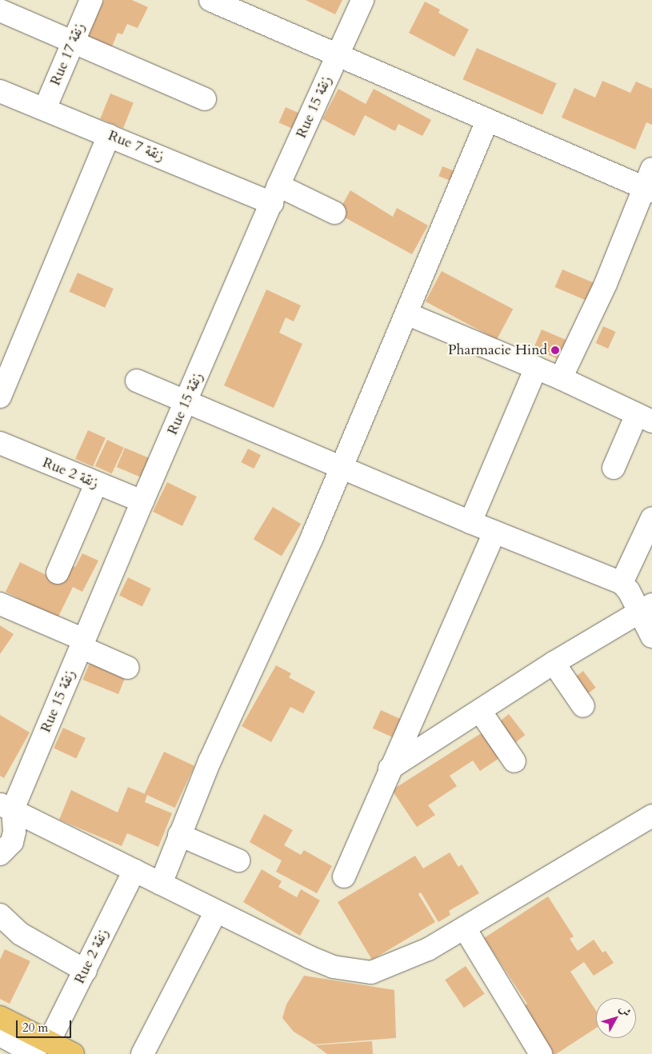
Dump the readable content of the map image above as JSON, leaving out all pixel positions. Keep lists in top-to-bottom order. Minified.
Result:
{"streets":{"street":["Rue 17 زنقة","Rue 15 زنقة","Rue 7 زنقة","Rue 2 زنقة"]},"crossings":[["Rue 17 زنقة","Rue 7 زنقة"],["Rue 15 زنقة","Rue 7 زنقة"],["Rue 15 زنقة","Rue 2 زنقة"]],"places":["Pharmacie Hind"],"scale_bar":"20 m","north":"top right"}
